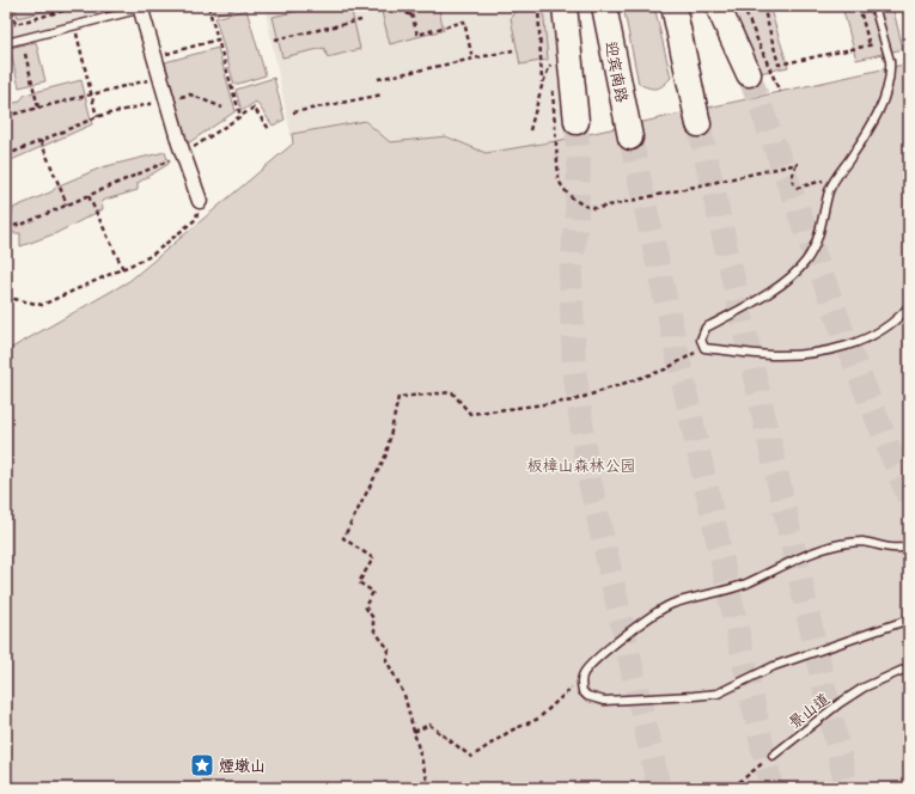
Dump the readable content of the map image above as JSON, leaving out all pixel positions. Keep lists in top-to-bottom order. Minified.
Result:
{"streets":{"main road":["迎宾南路"],"lane":["景山道"]},"parks":["板樟山森林公园"],"places":{"place":["煙墩山"]}}
